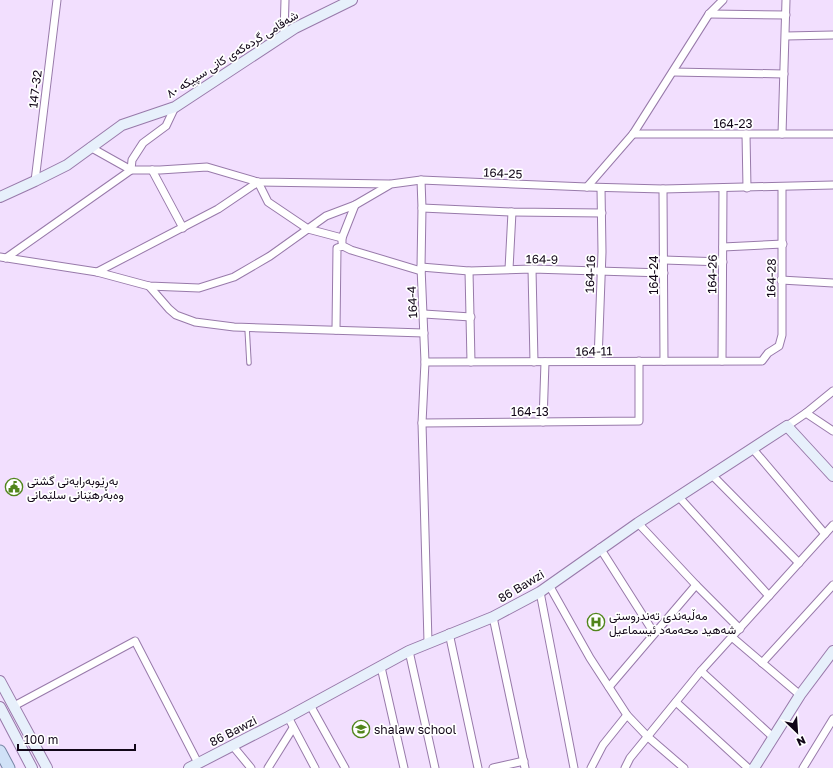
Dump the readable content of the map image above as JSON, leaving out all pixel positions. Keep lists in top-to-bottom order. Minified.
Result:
{"streets":{"street":["شەقامی گردەکەی کانی سپیکە ٨٠","147-32","164-23","164-25","164-9","164-16","164-26","164-24","164-28","164-4","164-11","164-13","86 Bawzi"]},"crossings":[["شەقامی گردەکەی کانی سپیکە ٨٠","147-32"],["164-25","164-16"],["164-25","164-26"],["164-25","164-24"],["164-25","164-28"],["164-25","164-4"],["164-9","164-16"],["164-9","164-24"],["164-9","164-4"],["164-16","164-11"],["164-26","164-11"],["164-24","164-11"],["164-28","164-11"],["164-4","164-11"],["164-4","164-13"],["164-4","86 Bawzi"],["164-11","164-13"]],"places":{"public building":["بەڕێوبەرایەتی گشتی وەبەرهێنانی سلێمانی"],"hospital":["مەڵبەندی تەندروستی شەهید محەمەد ئیسماعیل"],"school or university":["shalaw school"]},"scale_bar":"100 m","north":"bottom right"}
